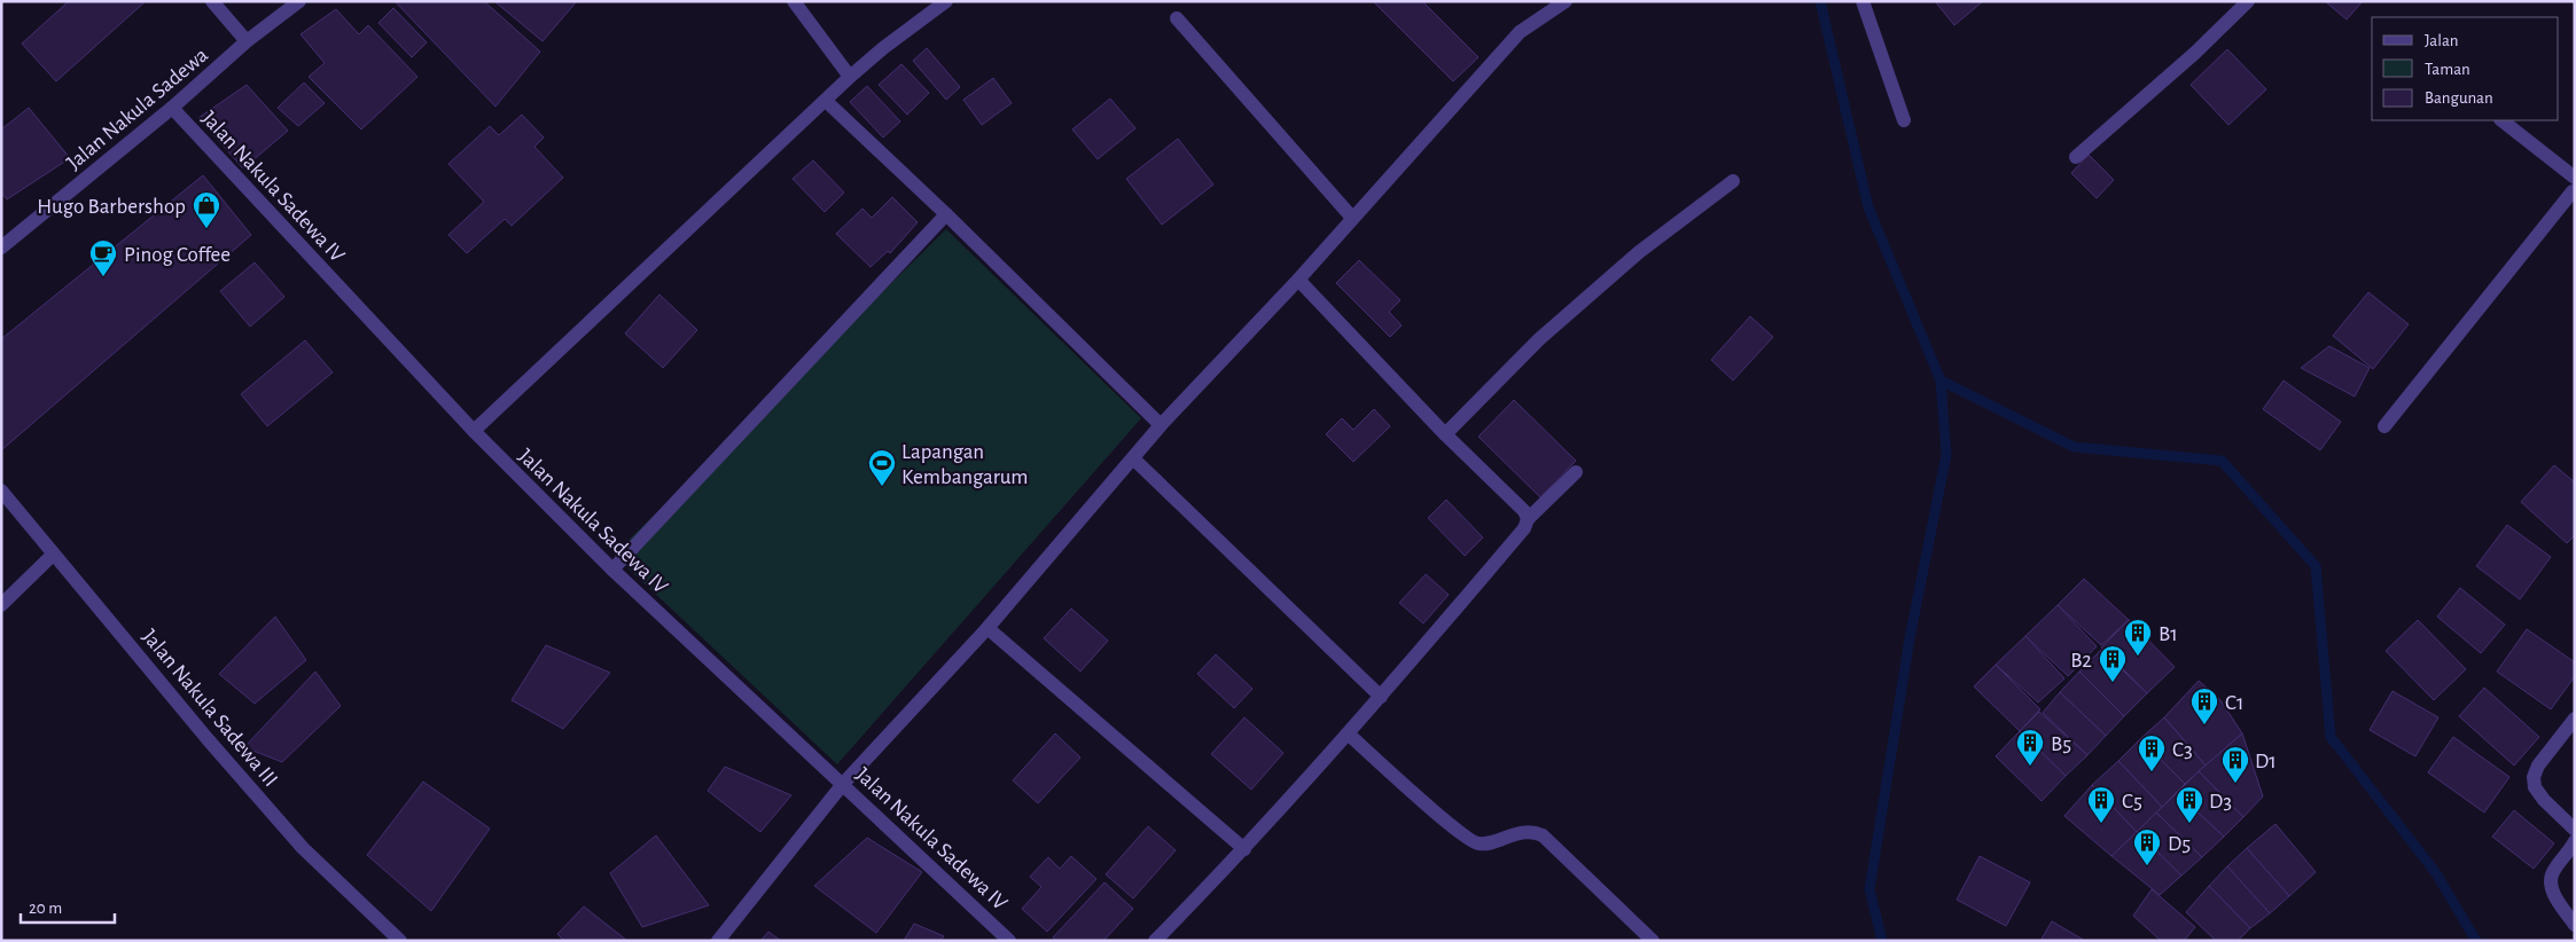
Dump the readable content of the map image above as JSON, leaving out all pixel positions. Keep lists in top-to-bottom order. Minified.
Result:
{"streets":{"street":["Jalan Nakula Sadewa","Jalan Nakula Sadewa IV","Jalan Nakula Sadewa III"]},"crossings":[["Jalan Nakula Sadewa","Jalan Nakula Sadewa IV"]],"places":{"shop":["Hugo Barbershop"],"cafe":["Pinog Coffee"],"sports":["Lapangan Kembangarum"],"building":["B1","B2","C1","B5","C3","D1","C5","D3","D5"]},"legend":["Jalan","Taman","Bangunan"],"scale_bar":"20 m"}
